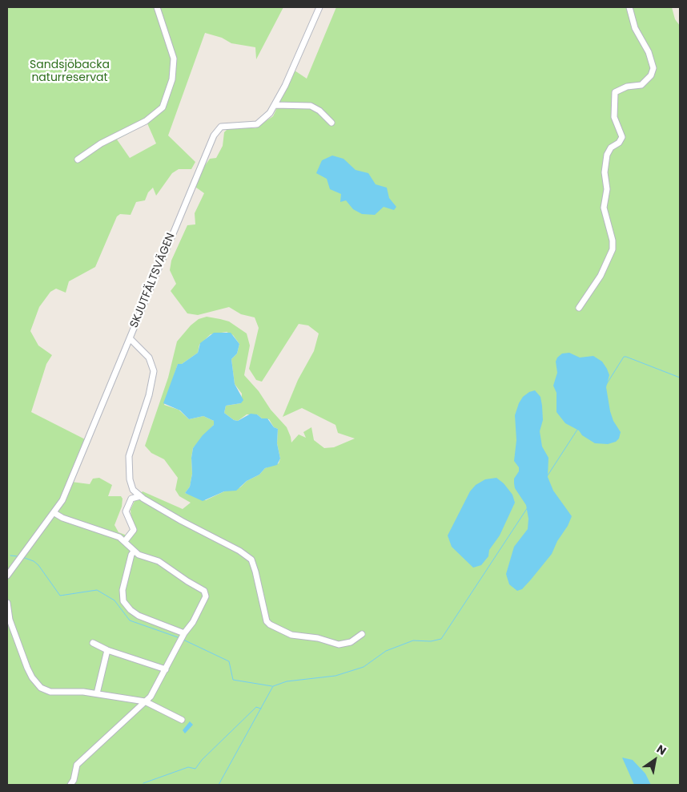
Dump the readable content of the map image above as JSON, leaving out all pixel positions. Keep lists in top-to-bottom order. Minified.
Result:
{"streets":{"street":["SKJUTFÄLTSVÄGEN"]},"parks":["Sandsjöbacka naturreservat"],"north":"top right"}
